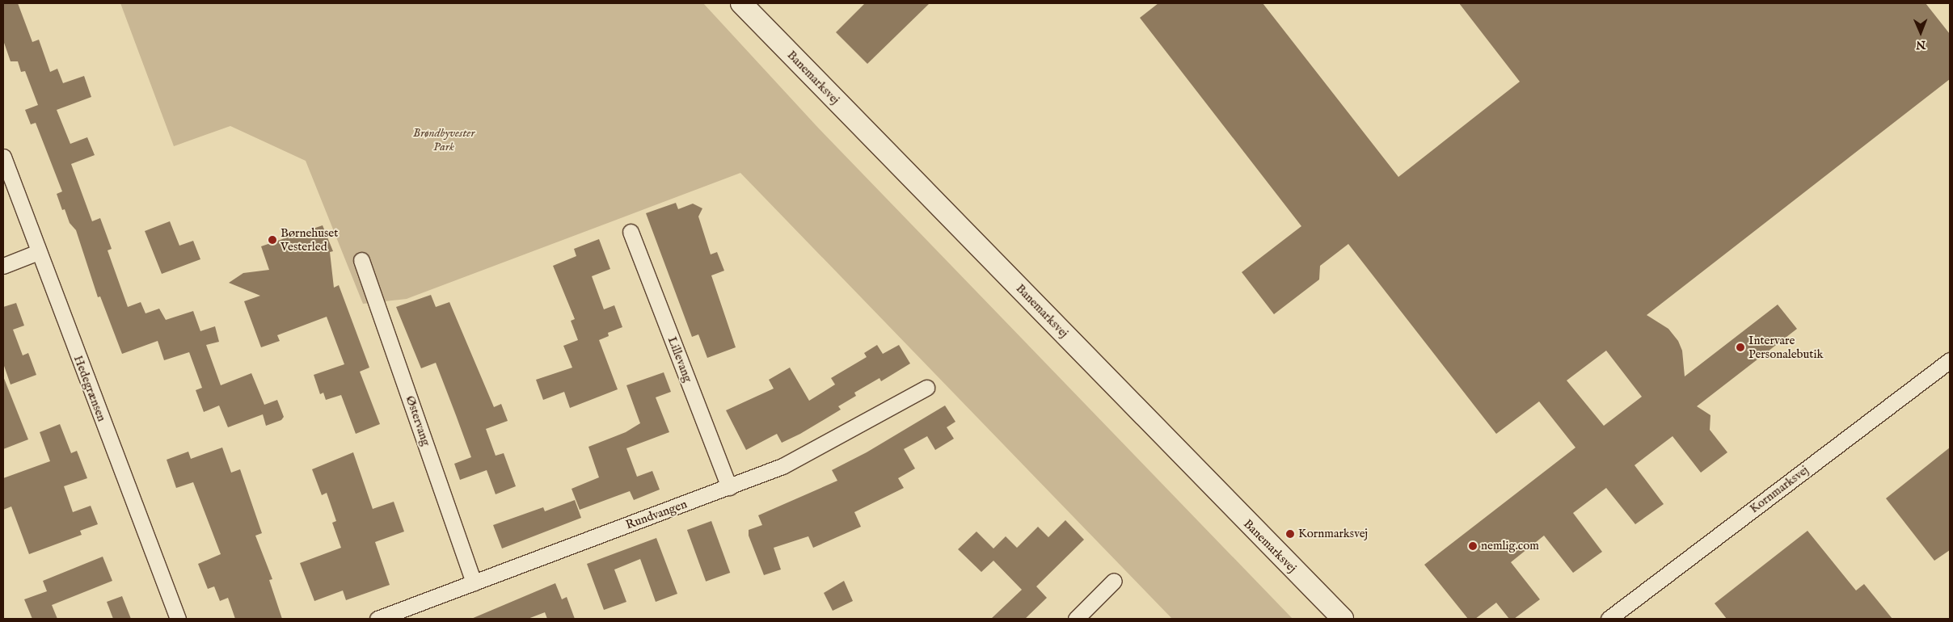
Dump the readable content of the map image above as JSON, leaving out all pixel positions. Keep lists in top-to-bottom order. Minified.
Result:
{"streets":{"street":["Banemarksvej","Lillevang","Hedegrænsen","Østervang","Kornmarksvej","Rundvangen"]},"crossings":[["Lillevang","Rundvangen"],["Østervang","Rundvangen"]],"parks":["Brøndbyvester Park"],"places":["Børnehuset Vesterled","Intervare Personalebutik","Kornmarksvej","nemlig.com"],"north":"bottom"}
